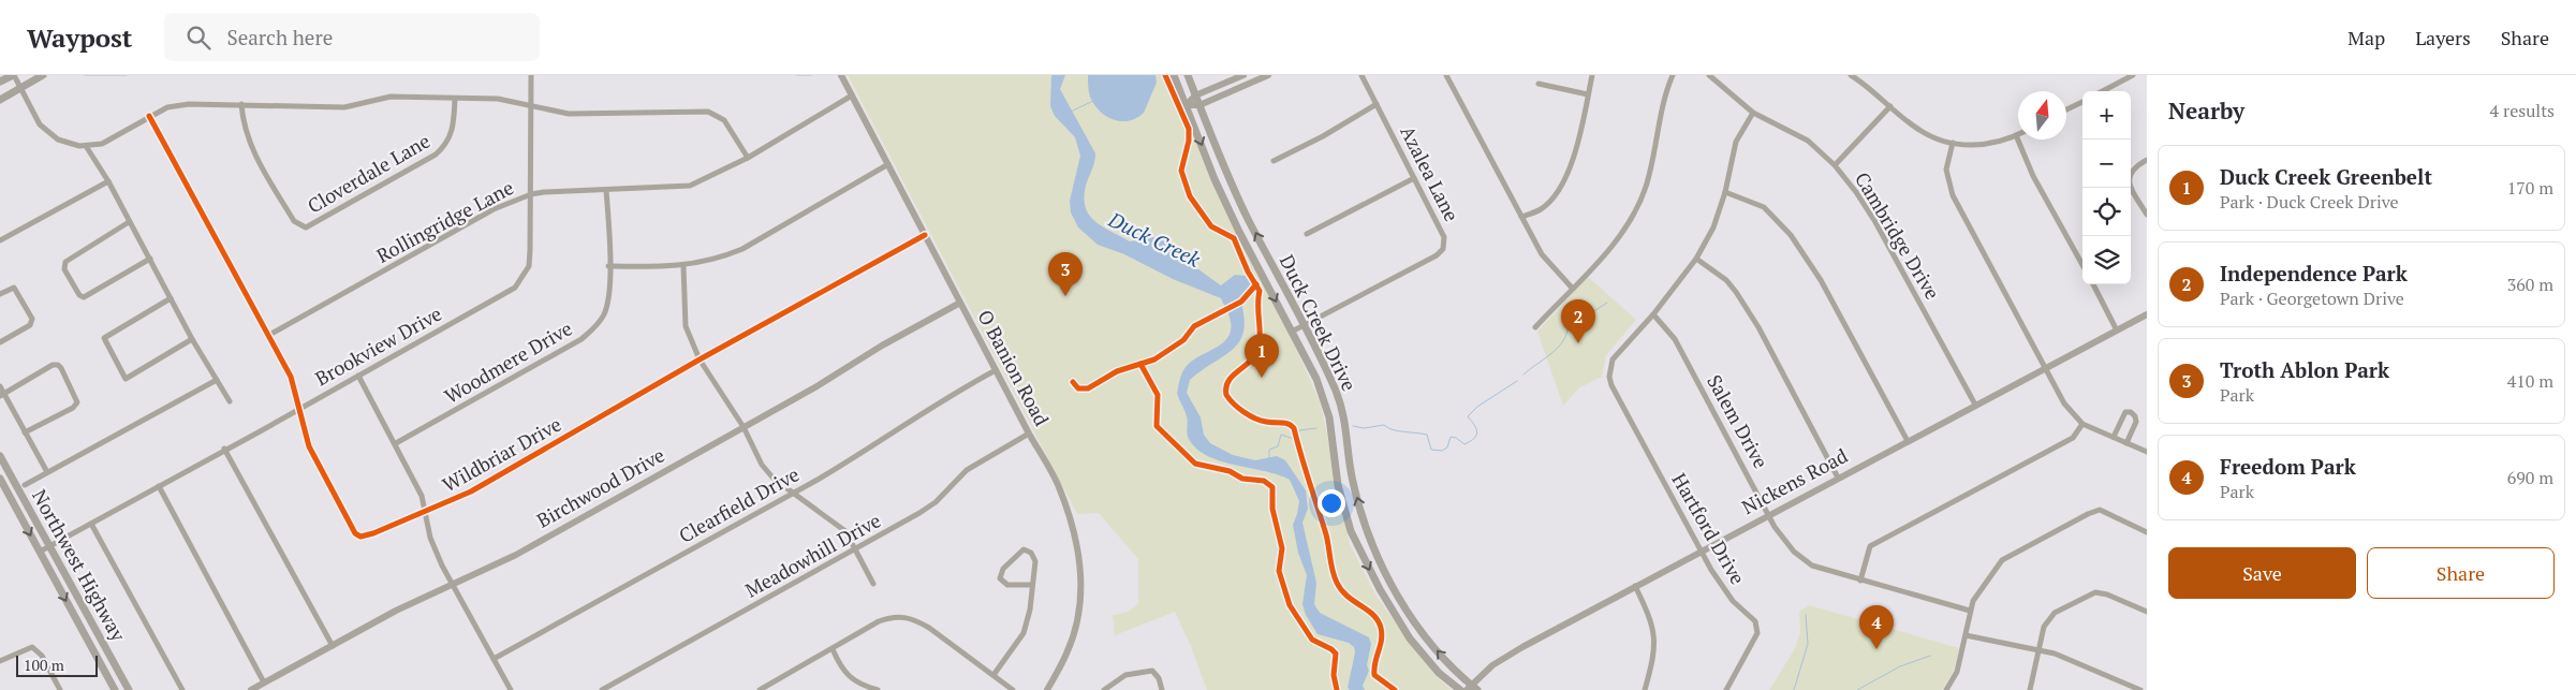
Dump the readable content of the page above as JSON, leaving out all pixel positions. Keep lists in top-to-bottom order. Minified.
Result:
{"streets":{"main road":["Duck Creek Drive","Northwest Highway"],"street":["Cloverdale Lane","Azalea Lane","Rollingridge Lane","Cambridge Drive","Brookview Drive","Woodmere Drive","O Banion Road","Salem Drive","Wildbriar Drive","Nickens Road","Birchwood Drive","Clearfield Drive","Hartford Drive","Meadowhill Drive"]},"crossings":[["Azalea Lane","Duck Creek Drive"],["Rollingridge Lane","Brookview Drive"],["Rollingridge Lane","Woodmere Drive"],["Rollingridge Lane","O Banion Road"],["Rollingridge Lane","Wildbriar Drive"],["Cambridge Drive","Nickens Road"],["Duck Creek Drive","Nickens Road"],["Brookview Drive","Wildbriar Drive"],["Brookview Drive","Northwest Highway"],["O Banion Road","Wildbriar Drive"],["O Banion Road","Birchwood Drive"],["O Banion Road","Clearfield Drive"],["O Banion Road","Meadowhill Drive"],["Salem Drive","Nickens Road"],["Salem Drive","Hartford Drive"],["Nickens Road","Hartford Drive"]],"water":["Duck Creek"],"scale_bar":"100 m","north":"top","page":{"header":"Waypost","search":"Search here","nav":["Map","Layers","Share"],"heading":["Nearby","4 results"],"map_buttons":["+","−"],"list":[{"mark":"1","name":"Duck Creek Greenbelt","note":"Park · Duck Creek Drive","value":"170 m"},{"mark":"2","name":"Independence Park","note":"Park · Georgetown Drive","value":"360 m"},{"mark":"3","name":"Troth Ablon Park","note":"Park","value":"410 m"},{"mark":"4","name":"Freedom Park","note":"Park","value":"690 m"}],"pins":["3","2","1","4"],"buttons":["Save","Share"],"scale":"100 m"}}
